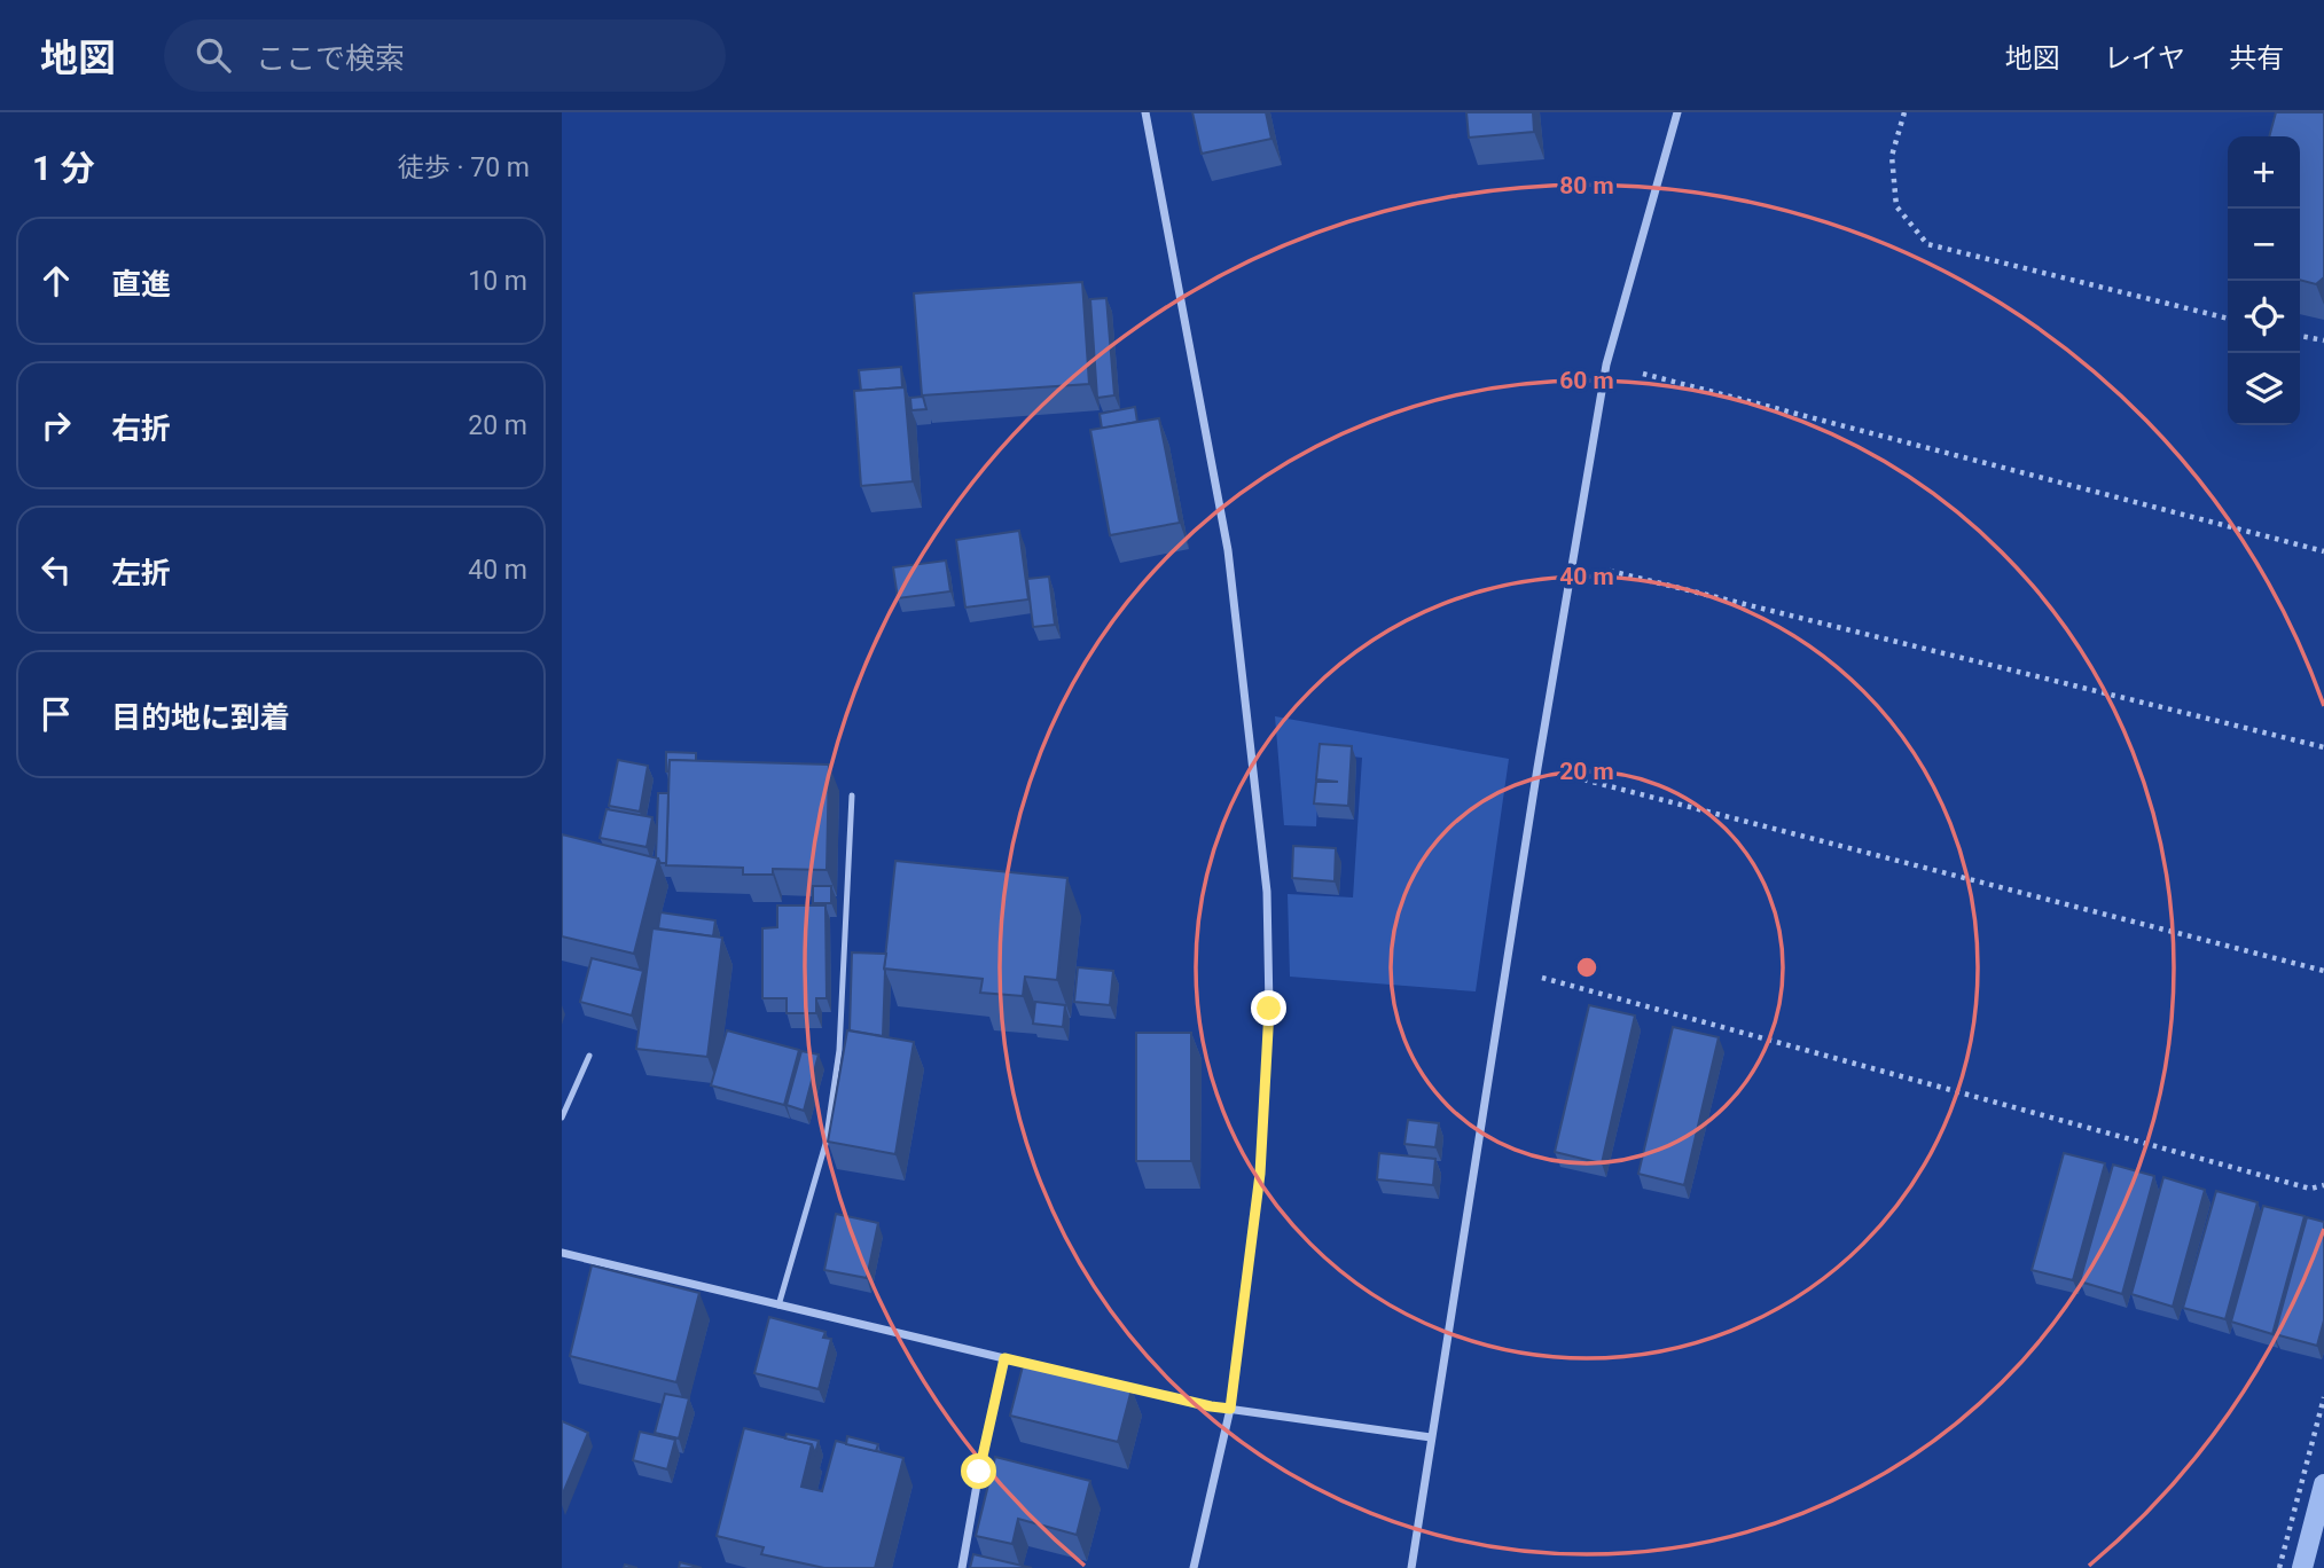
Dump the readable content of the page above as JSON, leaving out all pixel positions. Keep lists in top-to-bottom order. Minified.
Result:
{"page":{"header":"地図","search":"ここで検索","nav":["地図","レイヤ","共有"],"heading":["1 分","徒歩 · 70 m"],"map_buttons":["+","−"],"list":[["直進","10 m"],["右折","20 m"],["左折","40 m"],"目的地に到着"]},"rings":["80 m","60 m","40 m","20 m"]}
